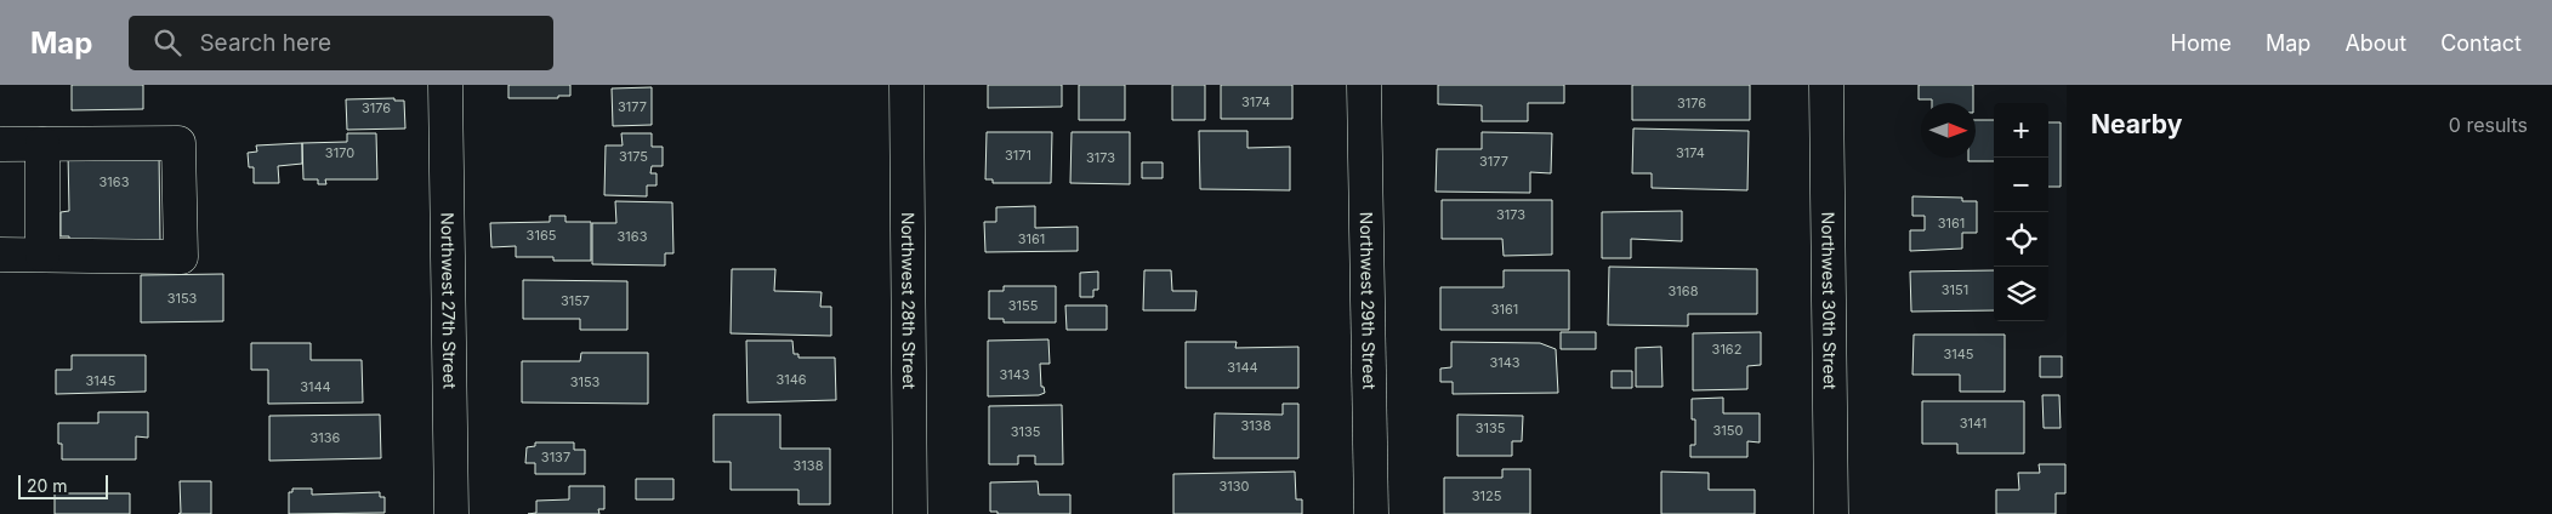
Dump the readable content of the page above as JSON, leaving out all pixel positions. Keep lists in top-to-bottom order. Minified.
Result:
{"streets":{"street":["Northwest 27th Street","Northwest 28th Street","Northwest 29th Street","Northwest 30th Street"]},"house_numbers":["3174","3176","3177","3176","3170","3174","3171","3175","3173","3177","3163","3173","3161","3165","3163","3161","3151","3168","3153","3157","3155","3161","3162","3145","3143","3144","3143","3146","3145","3153","3144","3141","3138","3135","3150","3135","3136","3137","3138","3130","3125"],"scale_bar":"20 m","north":"right","page":{"header":"Map","search":"Search here","nav":["Home","Map","About","Contact"],"heading":["Nearby","0 results"],"map_buttons":["+","−"],"scale":"20 m"}}
